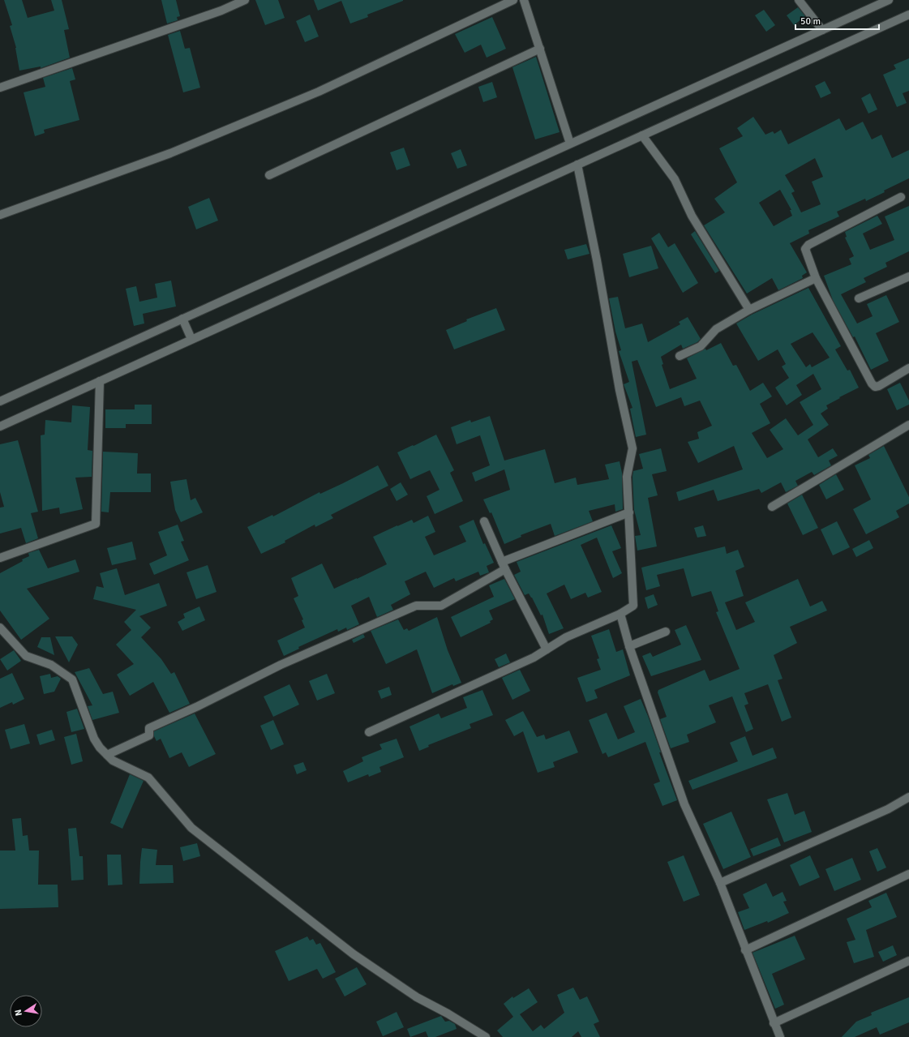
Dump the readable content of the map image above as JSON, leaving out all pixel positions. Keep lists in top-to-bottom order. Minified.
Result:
{"scale_bar":"50 m","north":"left"}
